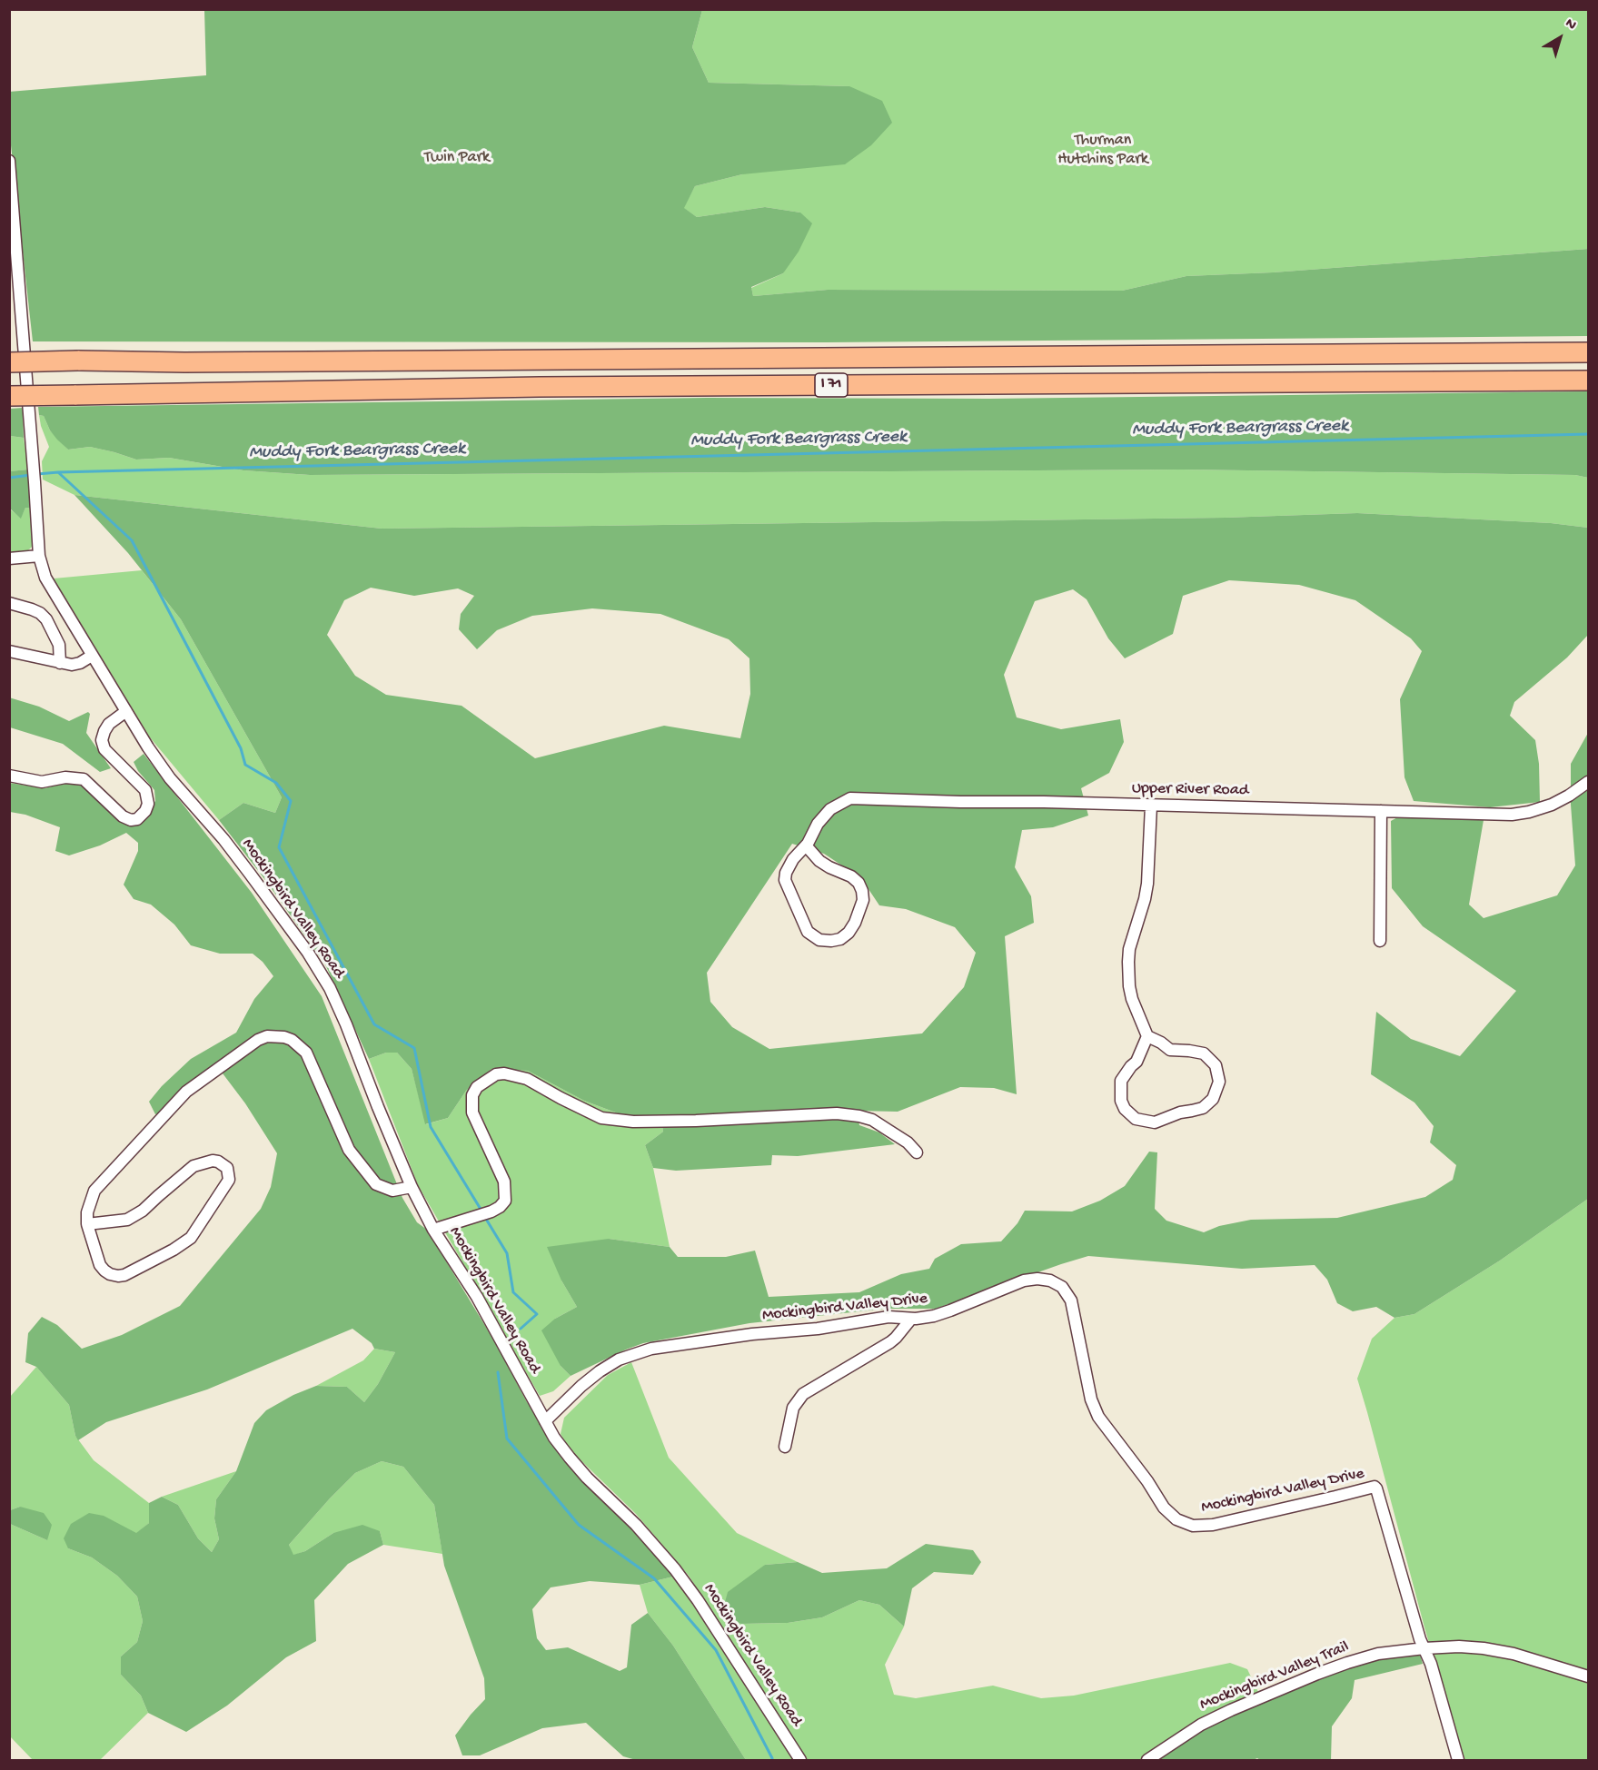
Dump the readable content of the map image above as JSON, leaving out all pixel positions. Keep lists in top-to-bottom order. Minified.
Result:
{"streets":{"highway":["I 71"],"street":["Upper River Road","Mockingbird Valley Road","Mockingbird Valley Drive","Mockingbird Valley Trail"]},"crossings":[["Mockingbird Valley Road","Mockingbird Valley Drive"],["Mockingbird Valley Drive","Mockingbird Valley Trail"]],"water":["Muddy Fork Beargrass Creek"],"parks":["Thurman Hutchins Park","Twin Park"],"north":"top right"}
